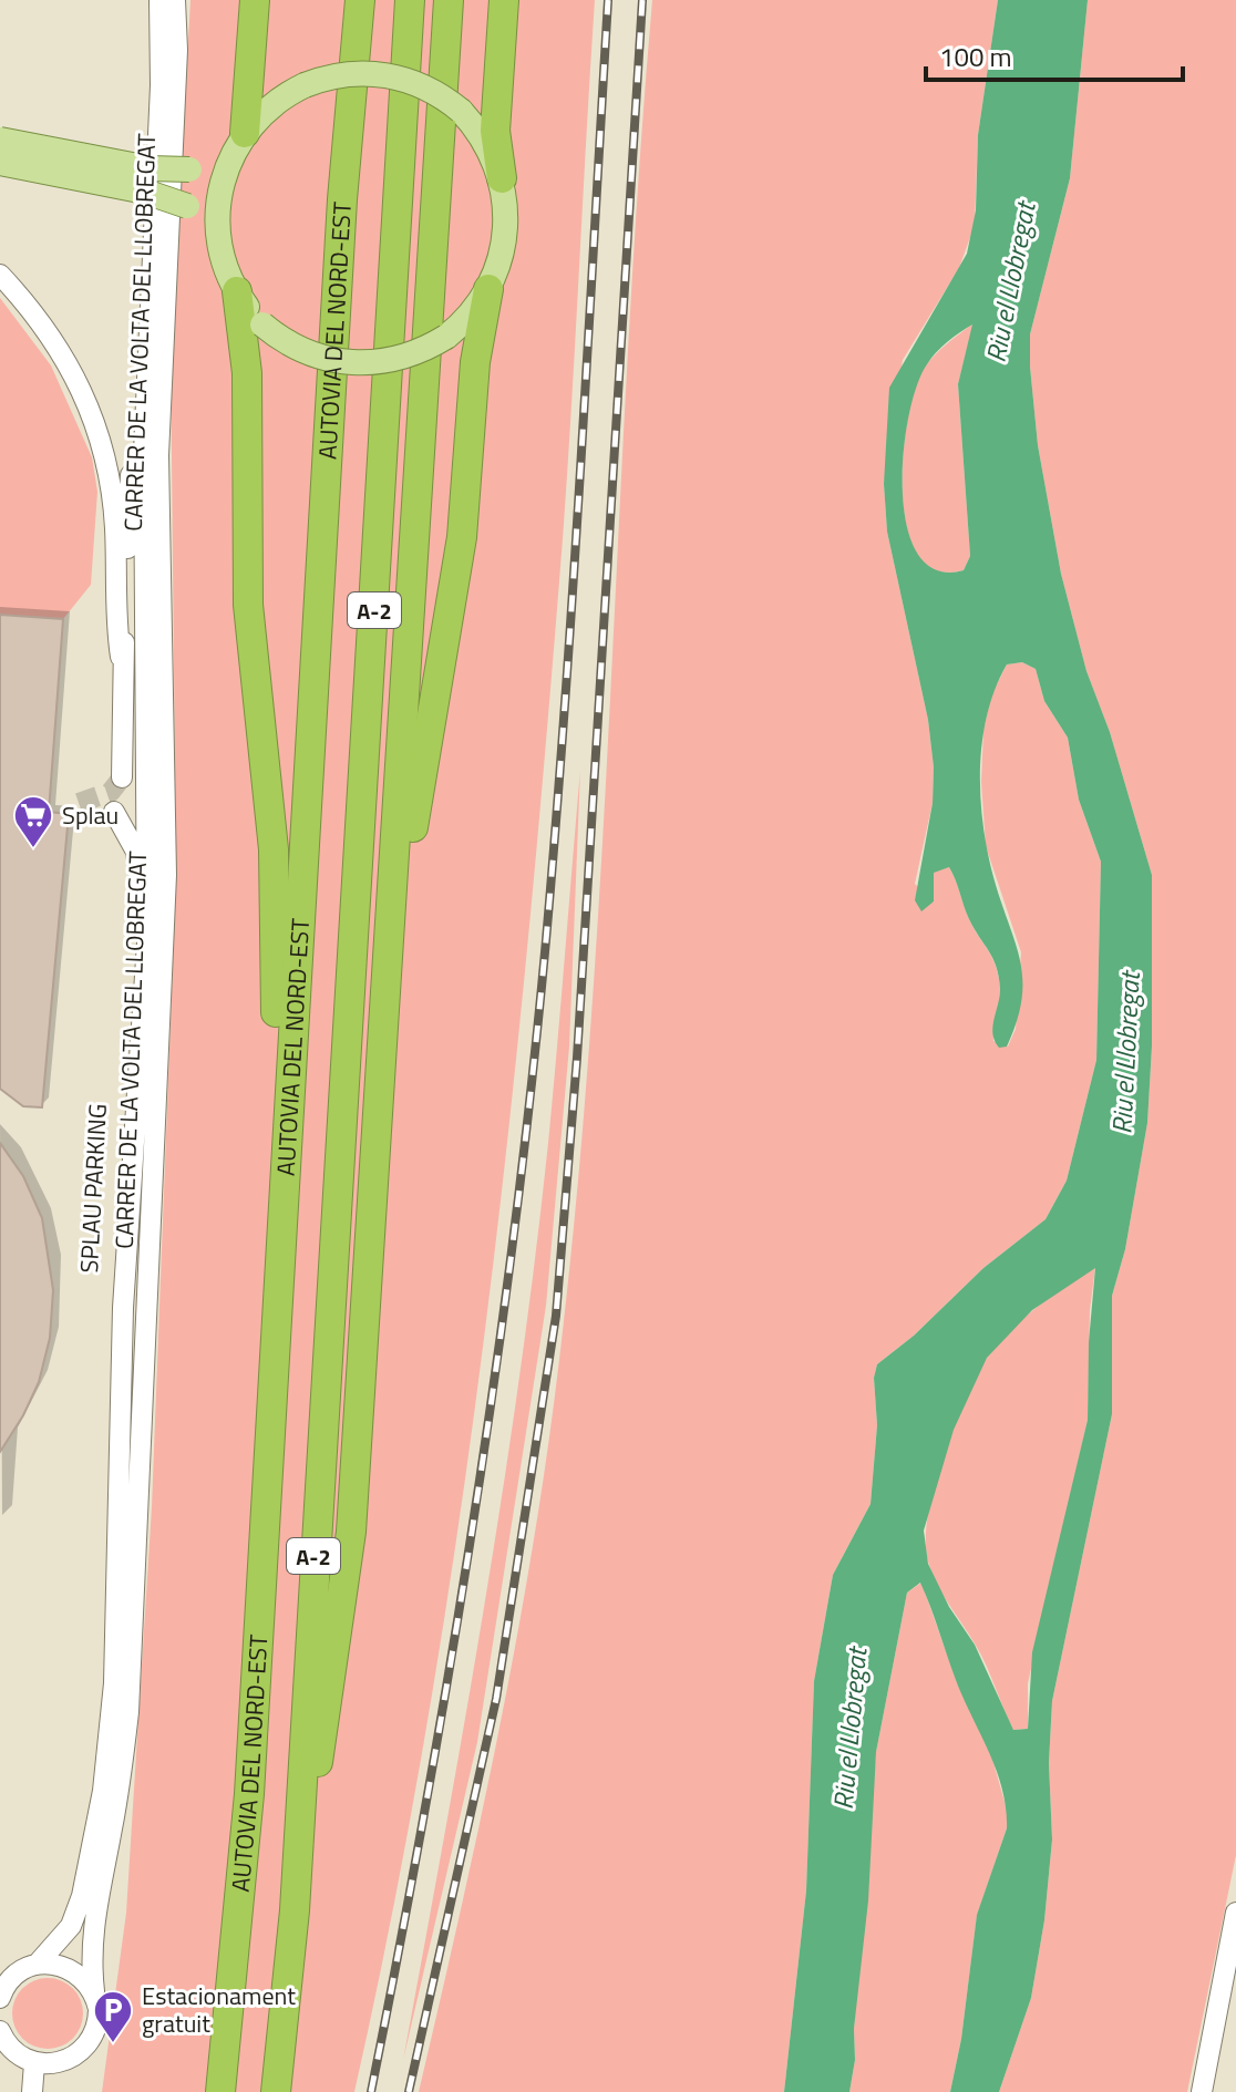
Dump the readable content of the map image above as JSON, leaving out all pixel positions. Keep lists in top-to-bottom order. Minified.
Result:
{"streets":{"highway":["AUTOVIA DEL NORD-EST","A-2"],"street":["CARRER DE LA VOLTA DEL LLOBREGAT","SPLAU PARKING"]},"crossings":[["CARRER DE LA VOLTA DEL LLOBREGAT","SPLAU PARKING"]],"water":["Riu el Llobregat"],"places":{"supermarket":["Splau"],"parking":["Estacionament gratuit"]},"scale_bar":"100 m"}
